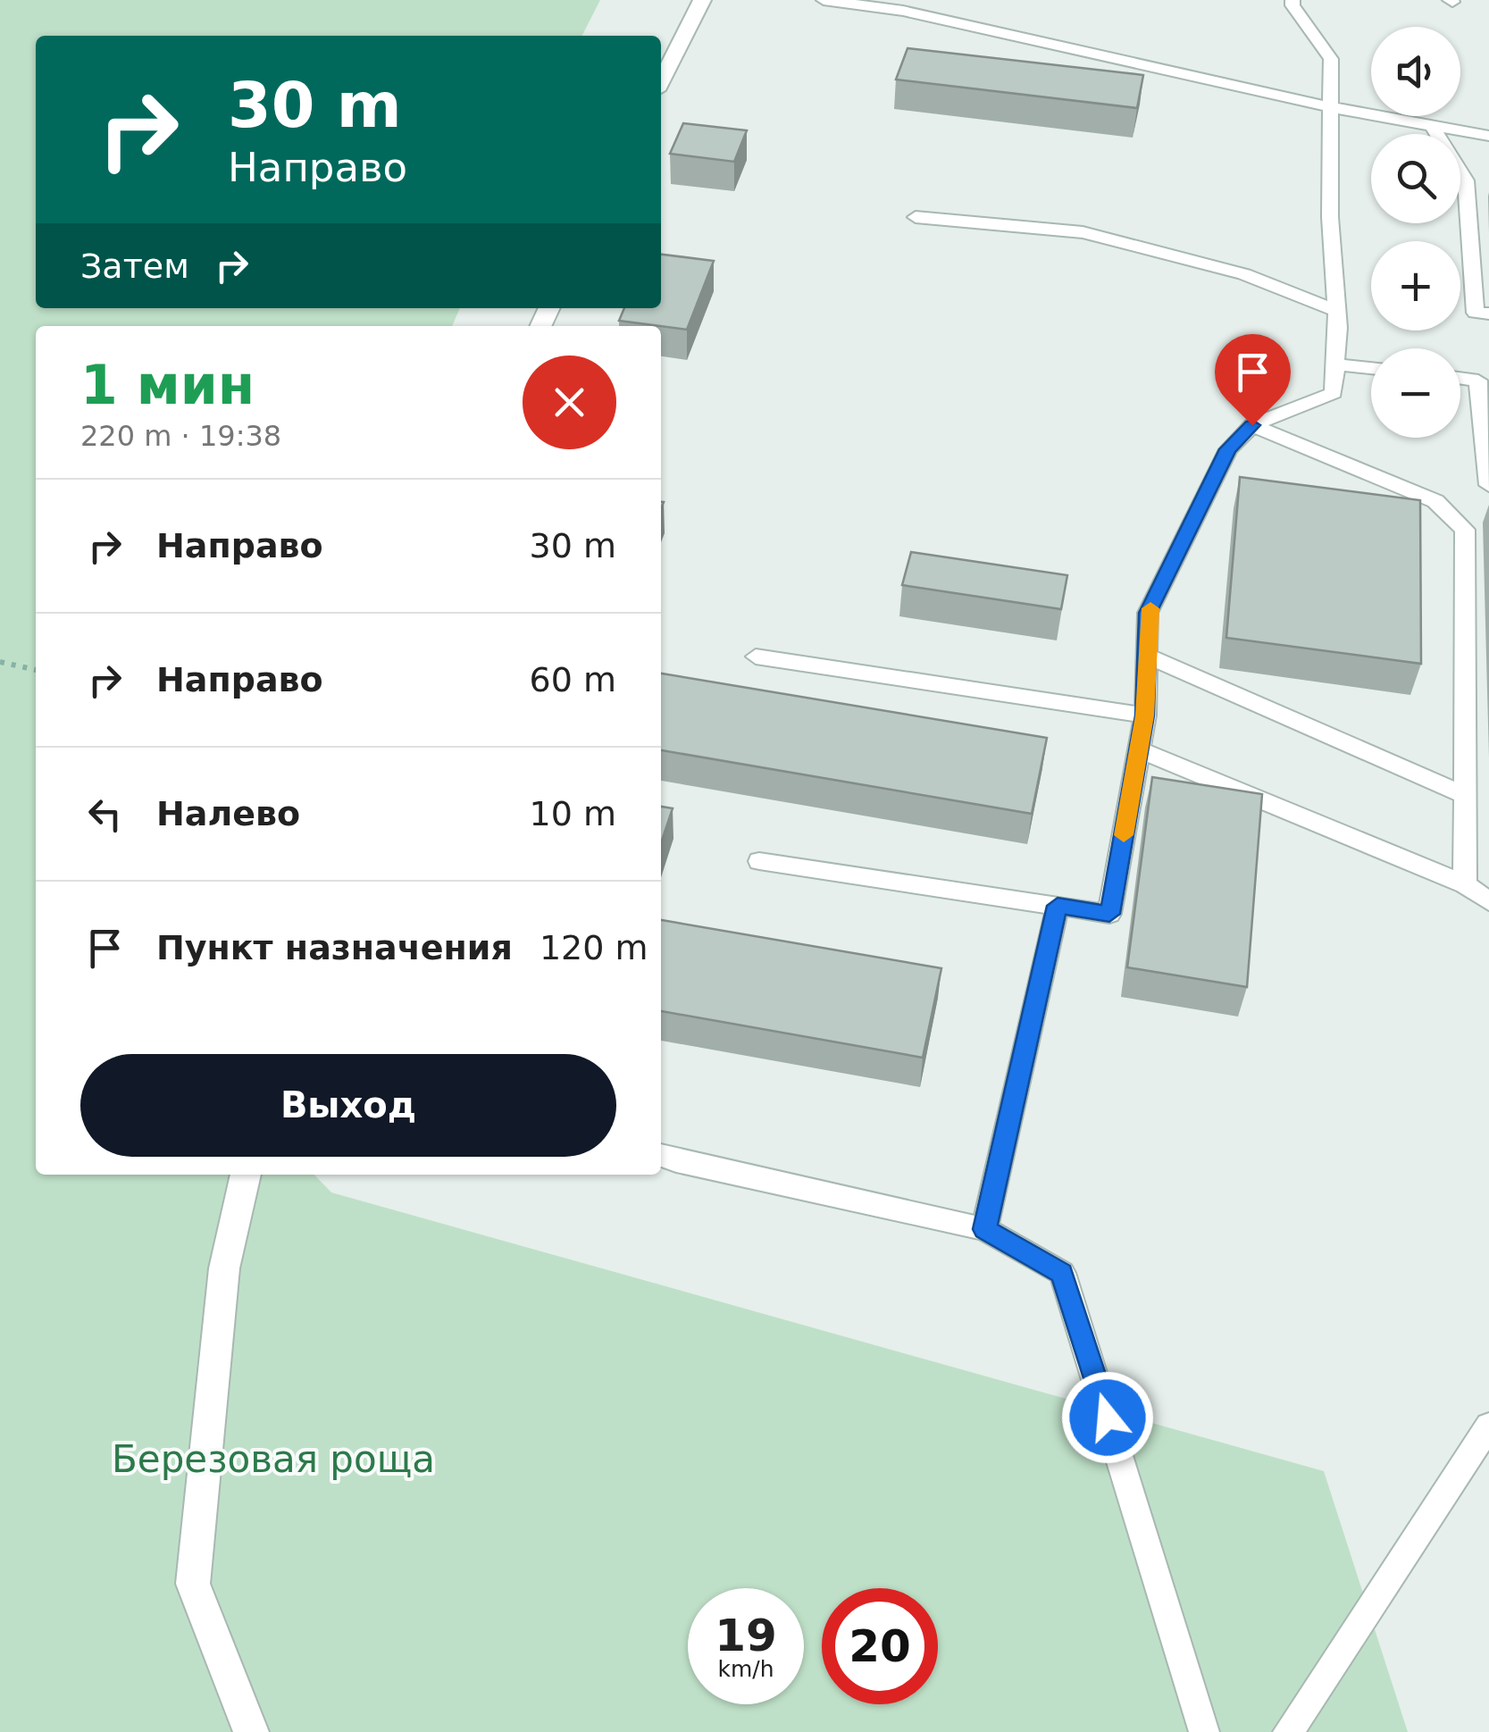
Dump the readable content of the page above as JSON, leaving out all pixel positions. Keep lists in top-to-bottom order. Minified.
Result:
{"parks":["Березовая роща"],"page":{"map_buttons":["+","−"],"turn":["30 m","Направо"],"then":"Затем","heading":["1 мин","220 m · 19:38"],"list":[{"name":"Направо","value":"30 m"},{"name":"Направо","value":"60 m"},{"name":"Налево","value":"10 m"},{"name":"Пункт назначения","value":"120 m"}],"buttons":"Выход","speed":"19 km/h","limit":"20"}}
